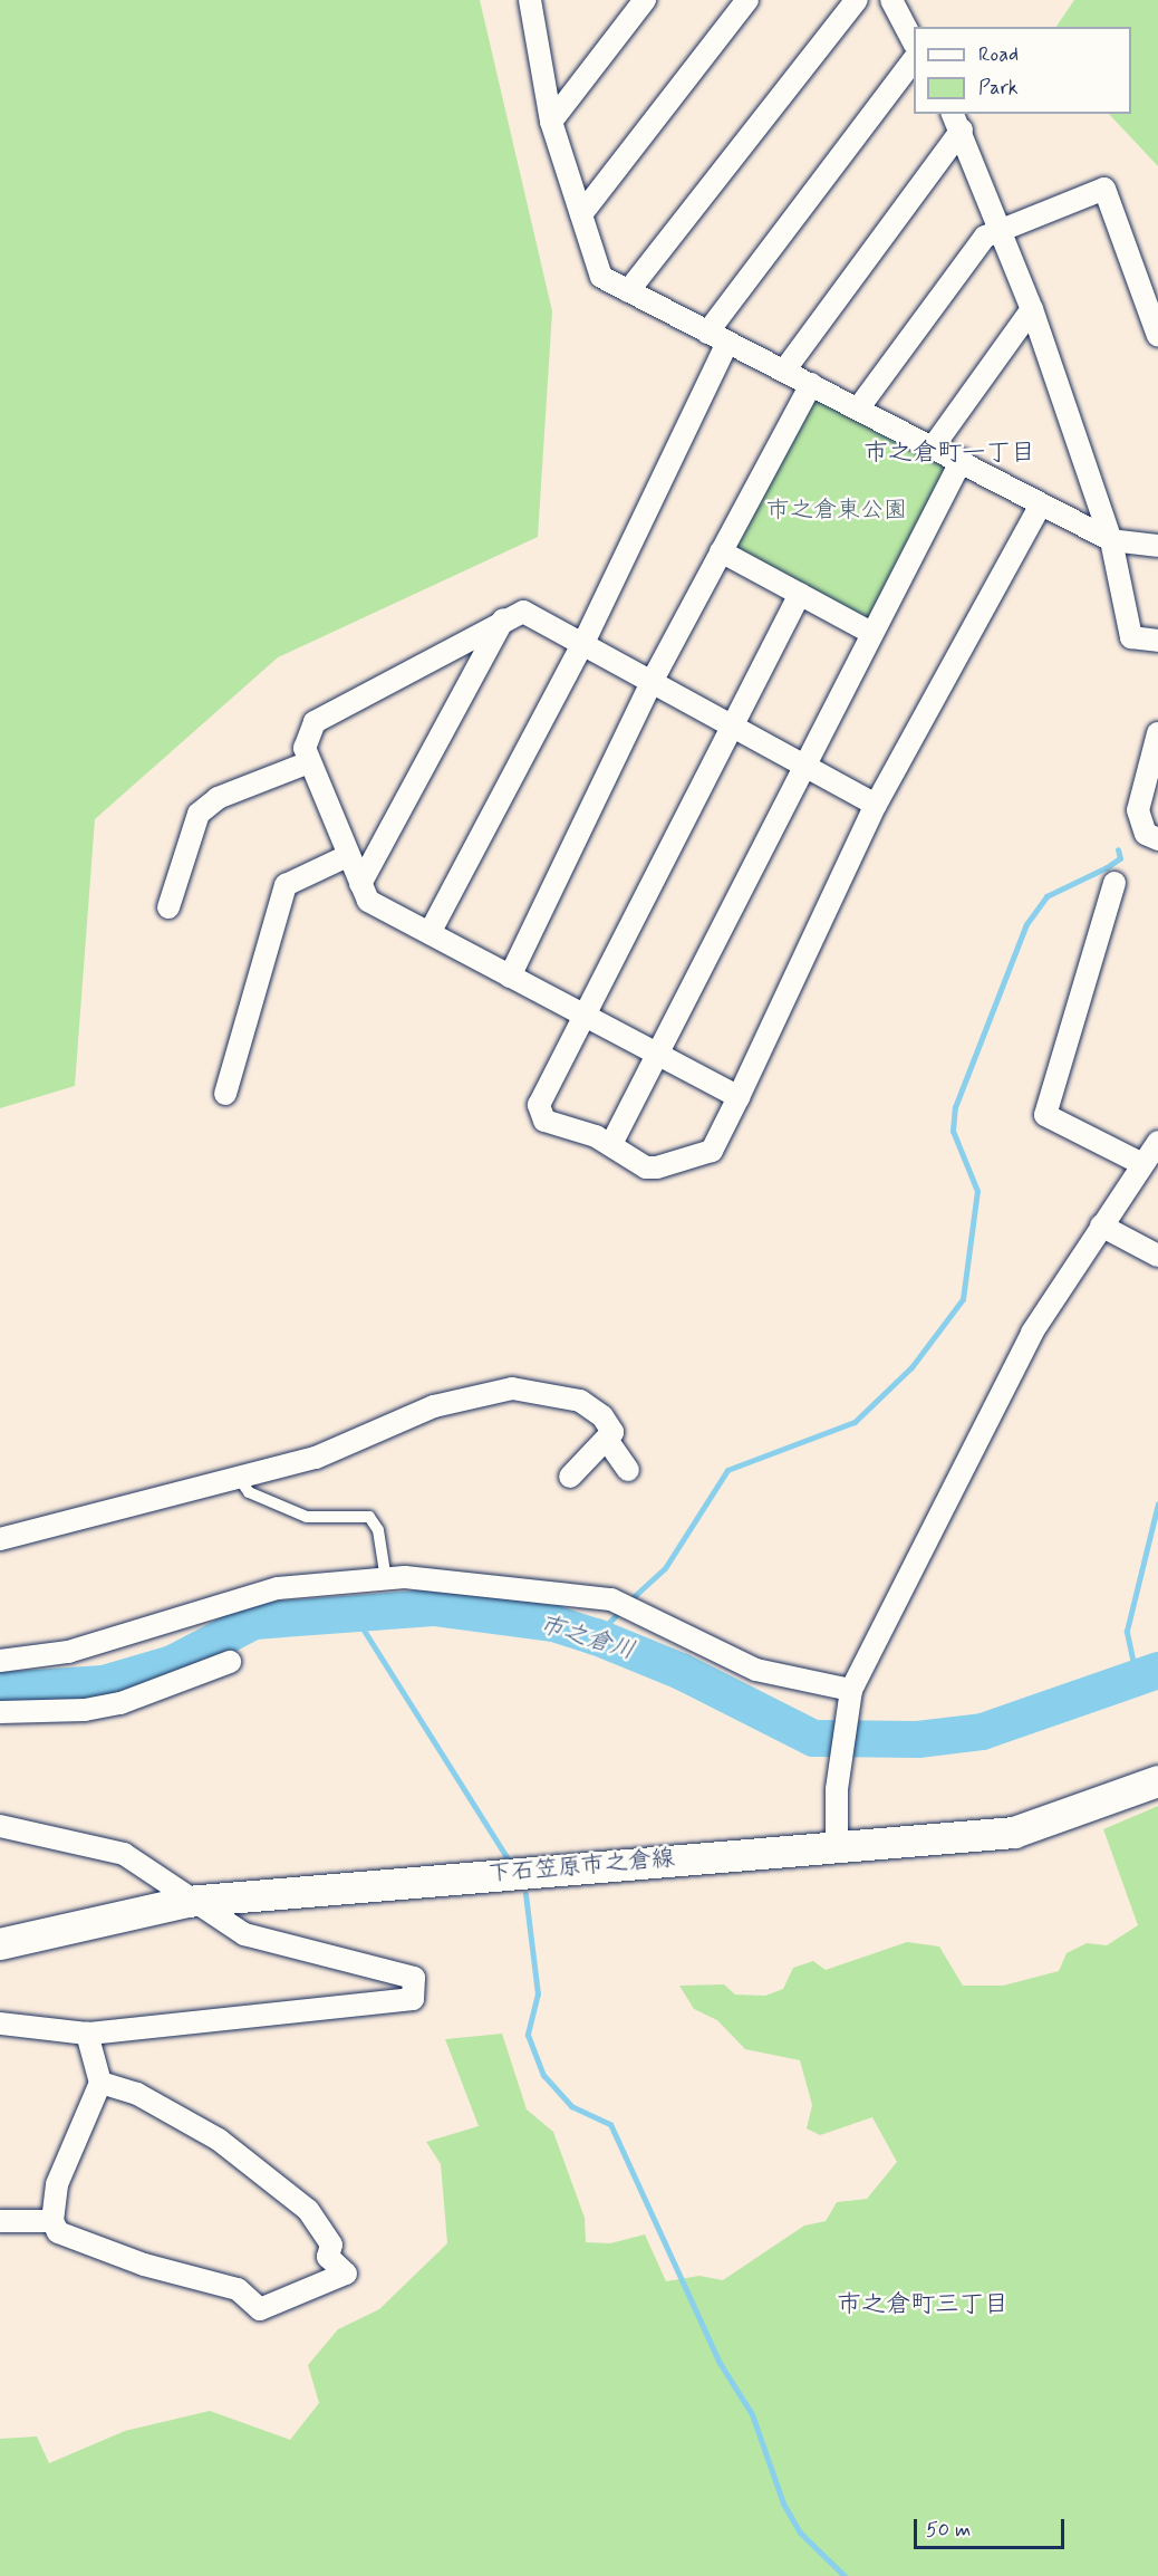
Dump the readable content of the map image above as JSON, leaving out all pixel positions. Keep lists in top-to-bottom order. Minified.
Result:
{"streets":{"main road":["下石笠原市之倉線"]},"districts":["市之倉町一丁目","市之倉町三丁目"],"water":["市之倉川"],"parks":["市之倉東公園"],"legend":["Road","Park"],"scale_bar":"50 m"}
